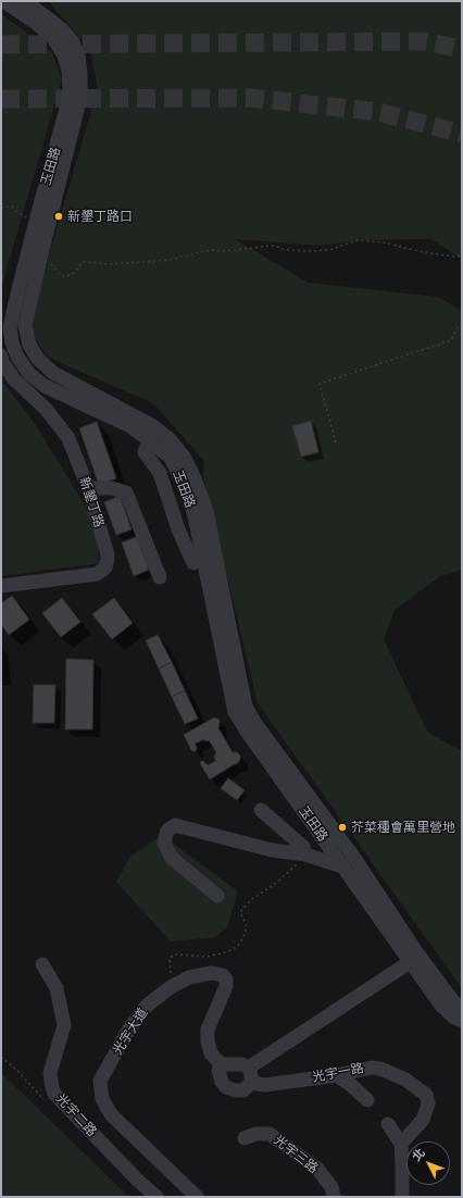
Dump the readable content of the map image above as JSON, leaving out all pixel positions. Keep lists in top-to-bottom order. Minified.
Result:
{"streets":{"street":["玉田路","新墾丁路","光宇大道","光宇一路","光宇二路","光宇三路"]},"crossings":[["光宇大道","光宇一路"]],"places":["新墾丁路口","芥菜種會萬里營地"],"north":"top left"}
